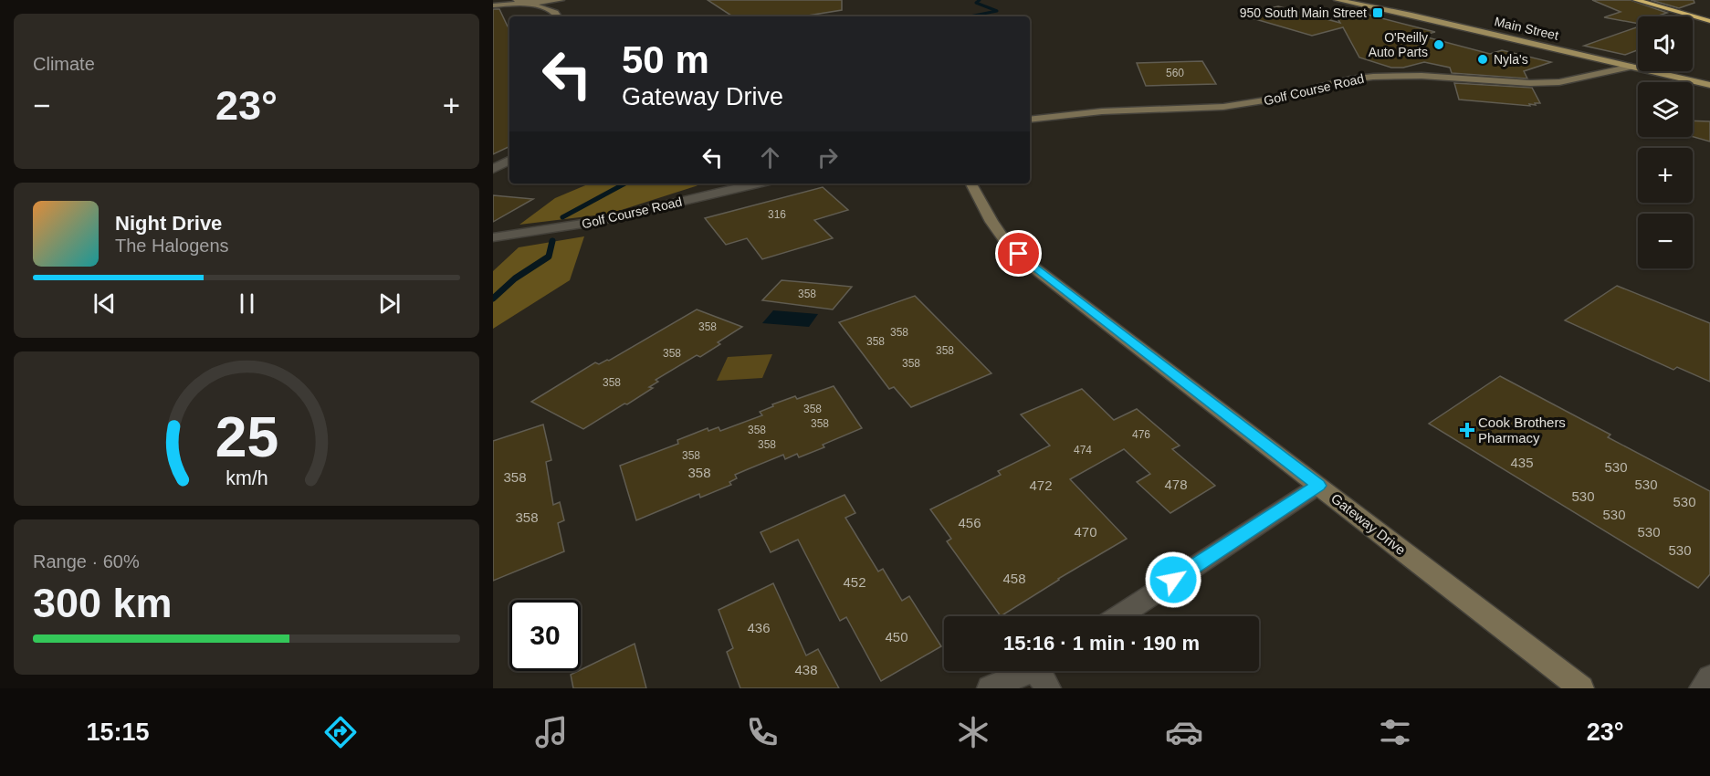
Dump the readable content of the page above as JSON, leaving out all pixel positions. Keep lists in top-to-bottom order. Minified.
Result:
{"streets":{"main road":["Main Street"],"street":["Golf Course Road","Gateway Drive"]},"crossings":[["Main Street","Golf Course Road"]],"places":{"transit":["950 South Main Street"],"other":["O'Reilly Auto Parts","Nyla's"],"health":["Cook Brothers Pharmacy"]},"house_numbers":["560","316","358","358","358","358","358","358","358","358","358","358","358","476","358","474","358","435","530","358","358","478","530","472","530","530","530","358","456","470","530","530","458","452","436","450","438"],"page":{"tile":["Climate",["Range · 60%","300 km"]],"map_buttons":["+","−"],"turn":["50 m","Gateway Drive"],"heat":["−","23°","+"],"song":["Night Drive","The Halogens"],"limit":"30","trip":"15:16 · 1 min · 190 m","tabs":["15:15","23°"],"gauge":["25","km/h"]}}
